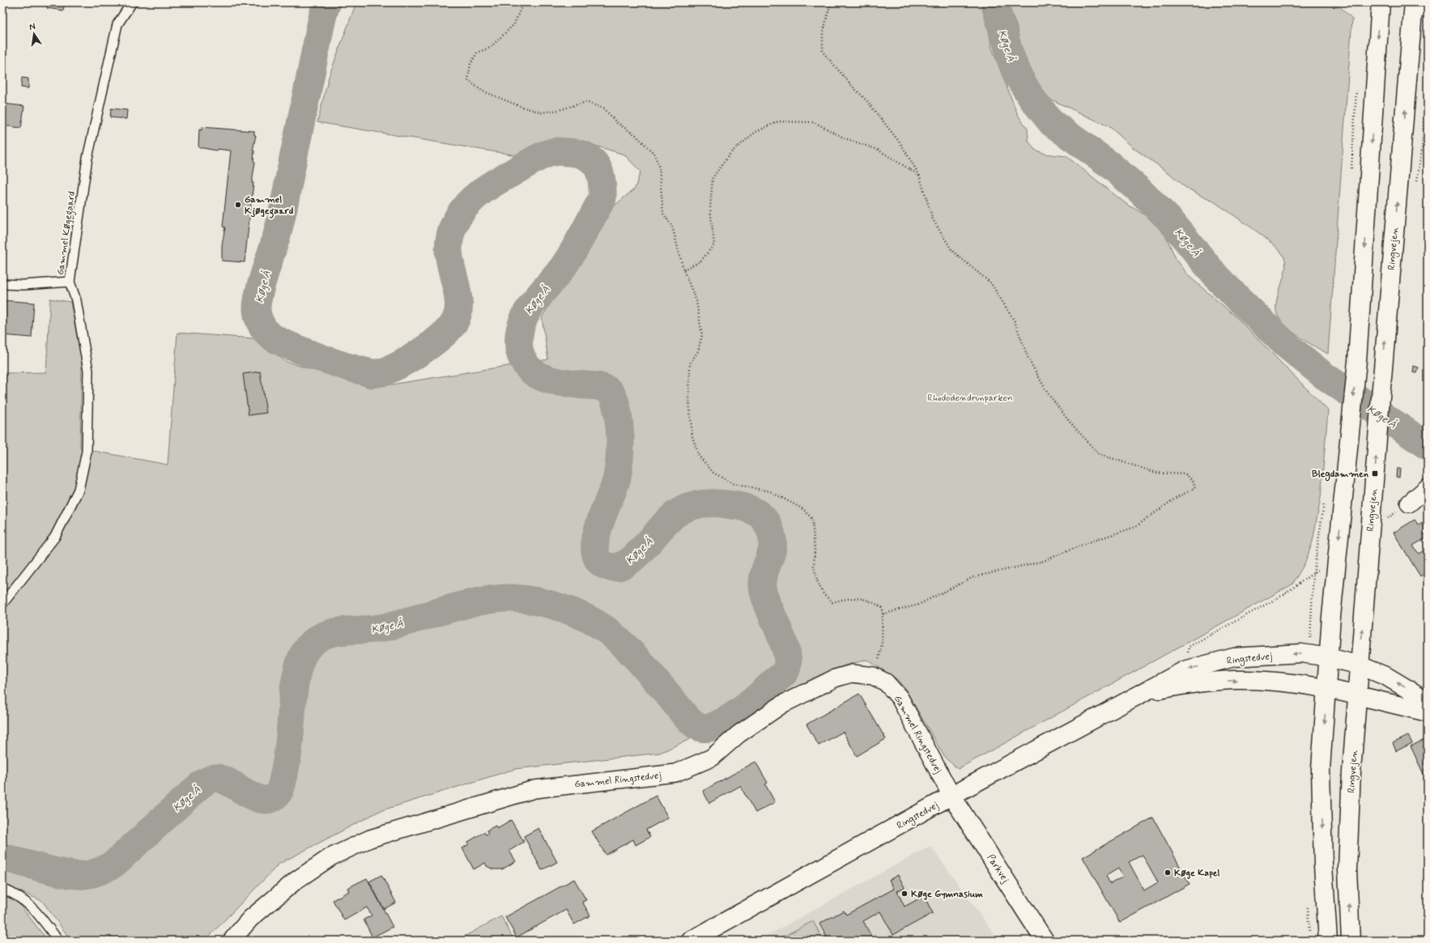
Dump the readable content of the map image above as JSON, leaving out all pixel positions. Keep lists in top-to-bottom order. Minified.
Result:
{"streets":{"main road":["Ringvejen","Ringstedvej","Parkvej"],"street":["Gammel Ringstedvej"],"lane":["Gammel Køgegaard"]},"crossings":[["Ringvejen","Ringstedvej"],["Ringstedvej","Gammel Ringstedvej"],["Ringstedvej","Parkvej"],["Gammel Ringstedvej","Parkvej"]],"water":["Køge Å"],"parks":["Rhododendronparken"],"places":{"other":["Gammel Kjøgegaard","Køge Kapel","Køge Gymnasium"],"transit":["Blegdammen"]},"north":"top"}
